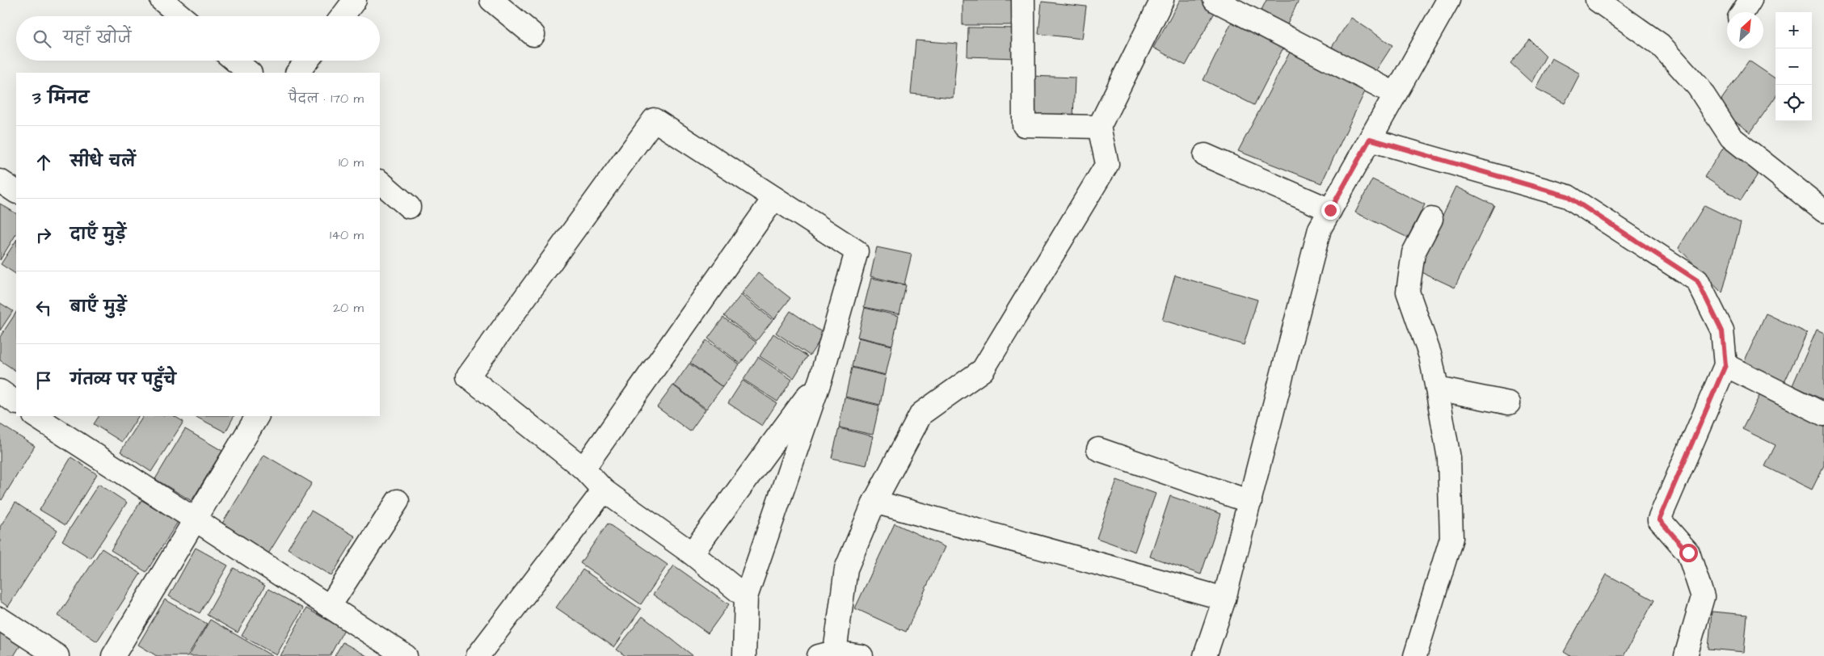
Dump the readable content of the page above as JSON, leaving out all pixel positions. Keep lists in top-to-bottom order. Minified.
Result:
{"north":"top right","page":{"map_buttons":["+","−"],"search":"यहाँ खोजें","heading":["3 मिनट","पैदल · 170 m"],"list":[["सीधे चलें","10 m"],["दाएँ मुड़ें","140 m"],["बाएँ मुड़ें","20 m"],"गंतव्य पर पहुँचे"]}}
